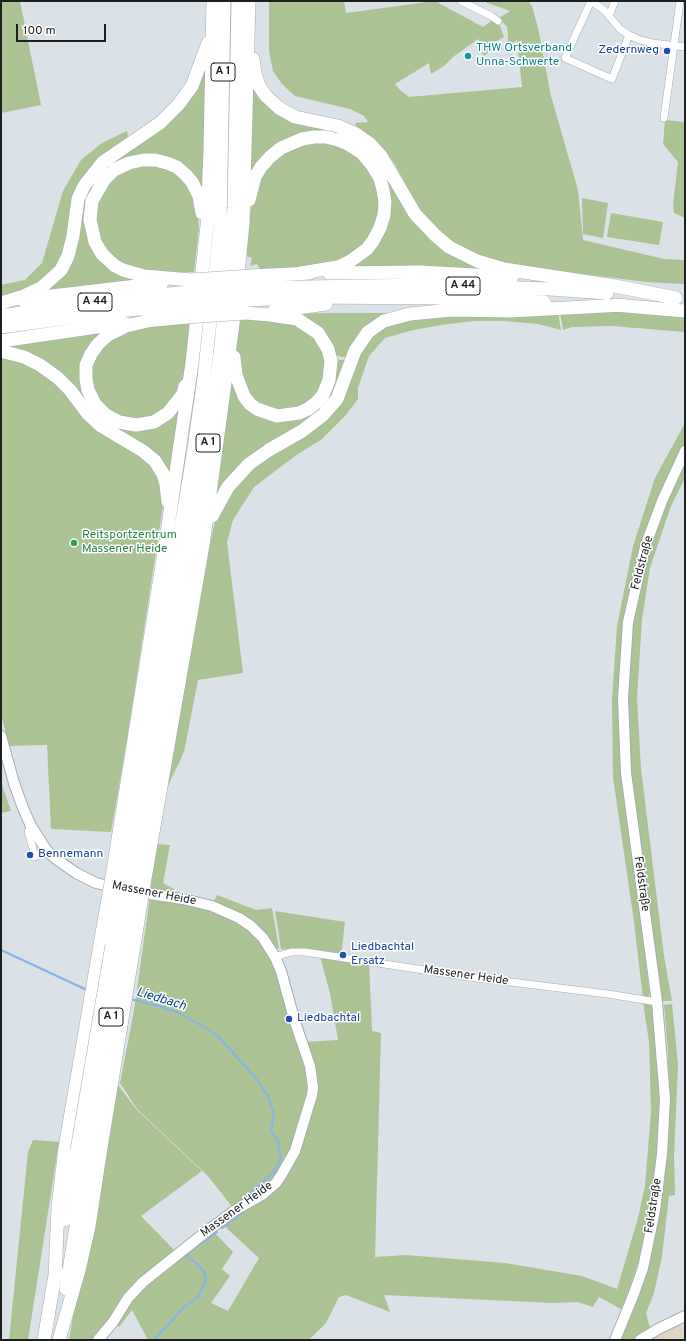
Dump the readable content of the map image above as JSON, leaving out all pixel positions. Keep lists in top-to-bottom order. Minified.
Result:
{"streets":{"highway":["A 1","A 44"],"street":["Feldstraße","Massener Heide"]},"crossings":[["Feldstraße","Massener Heide"]],"water":["Liedbach"],"places":["Zedernweg","THW Ortsverband Unna-Schwerte","Reitsportzentrum Massener Heide","Bennemann","Liedbachtal Ersatz","Liedbachtal"],"scale_bar":"100 m"}
